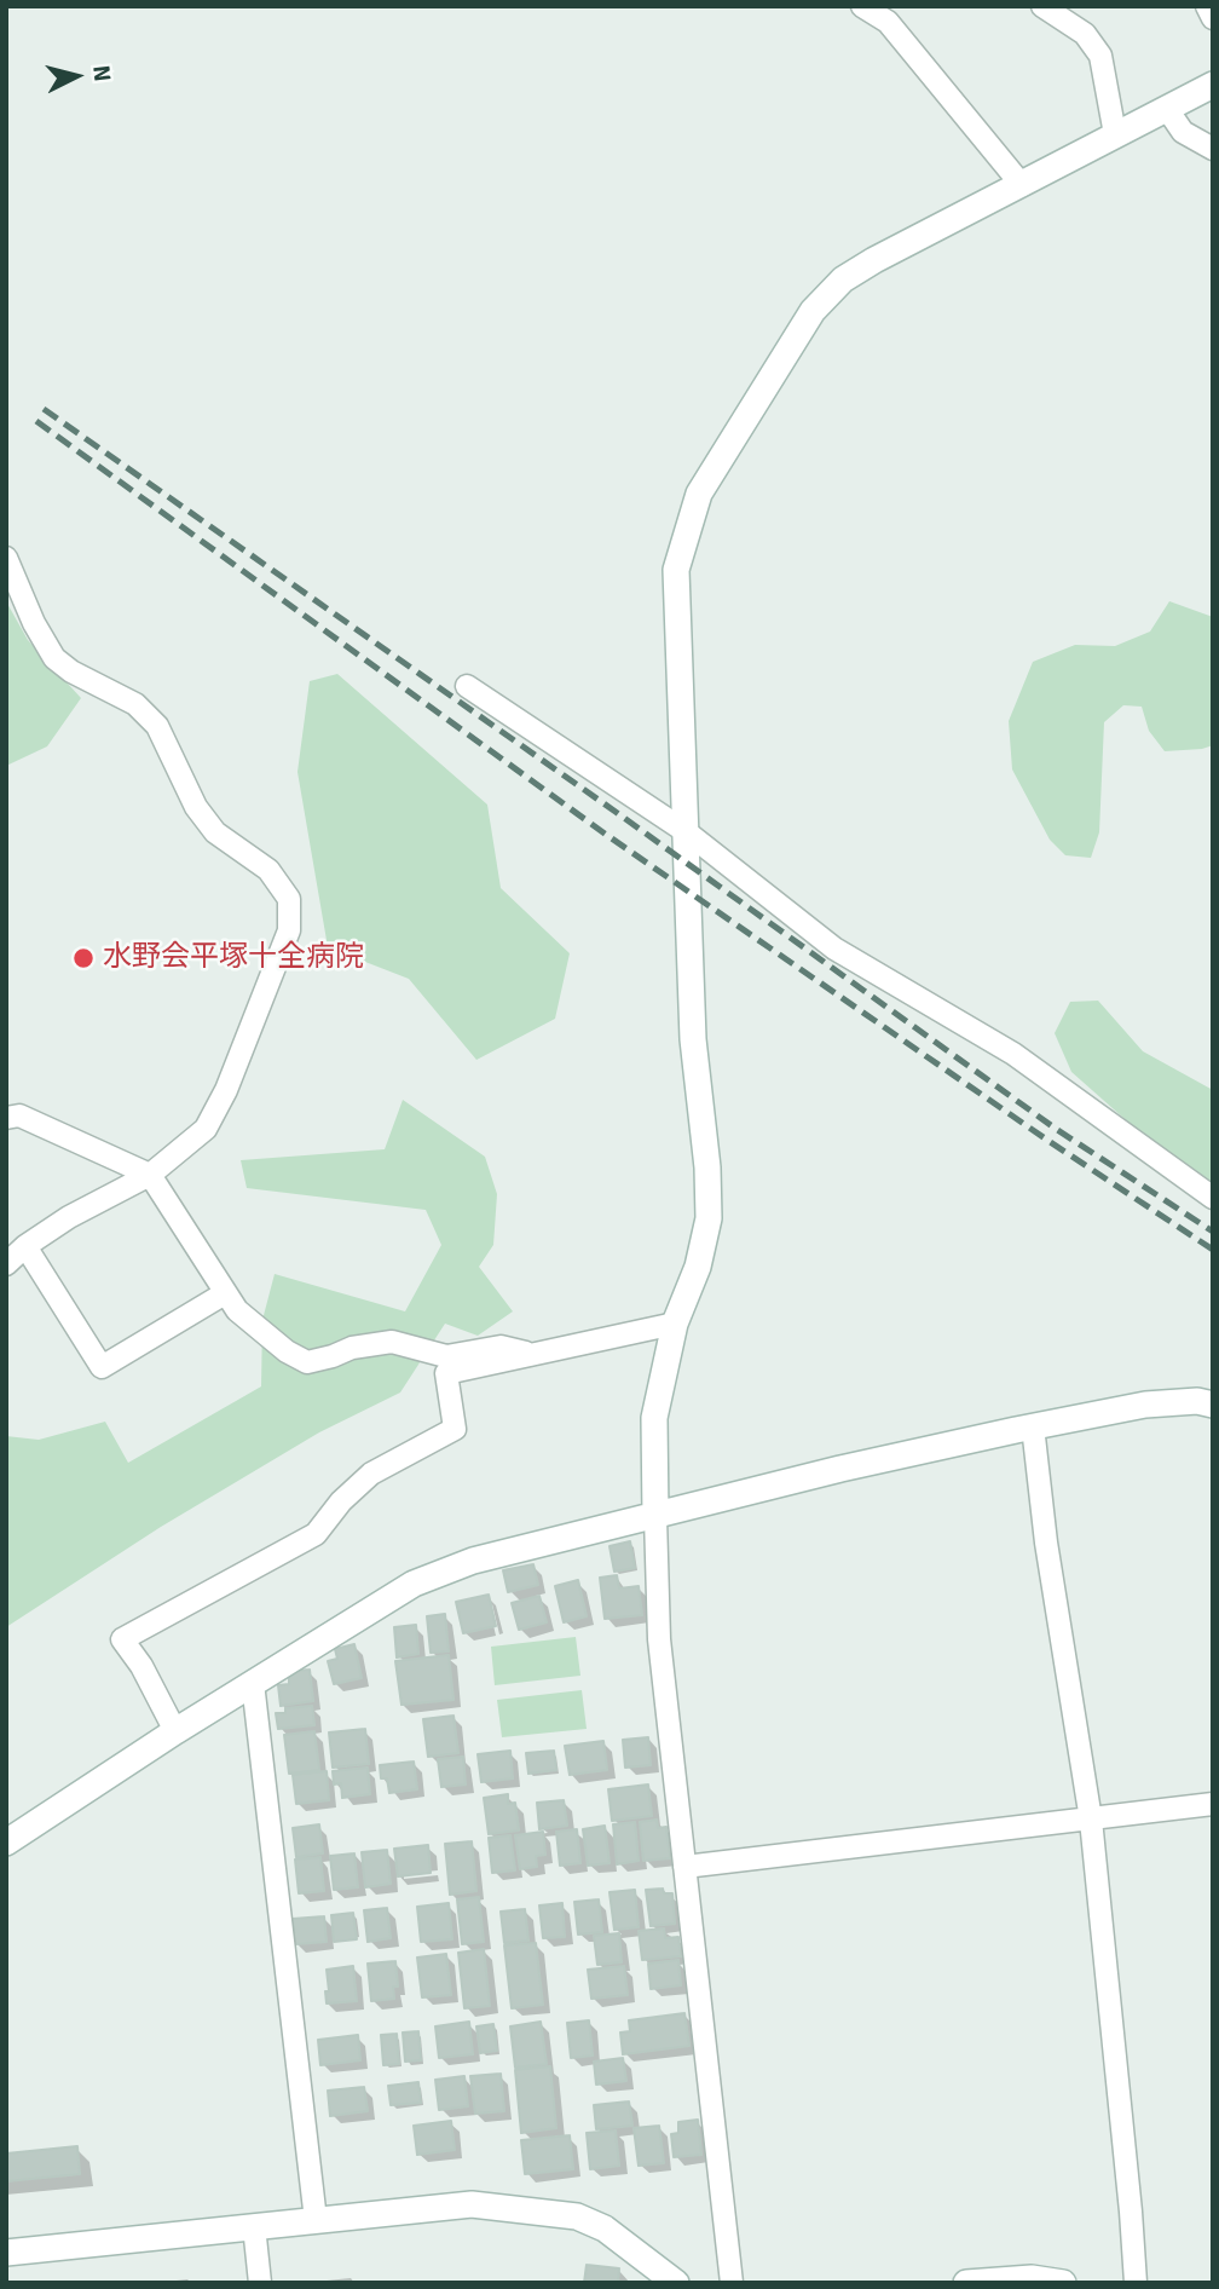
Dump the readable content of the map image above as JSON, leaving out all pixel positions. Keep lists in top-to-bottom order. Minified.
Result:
{"places":["水野会平塚十全病院"],"north":"right"}
